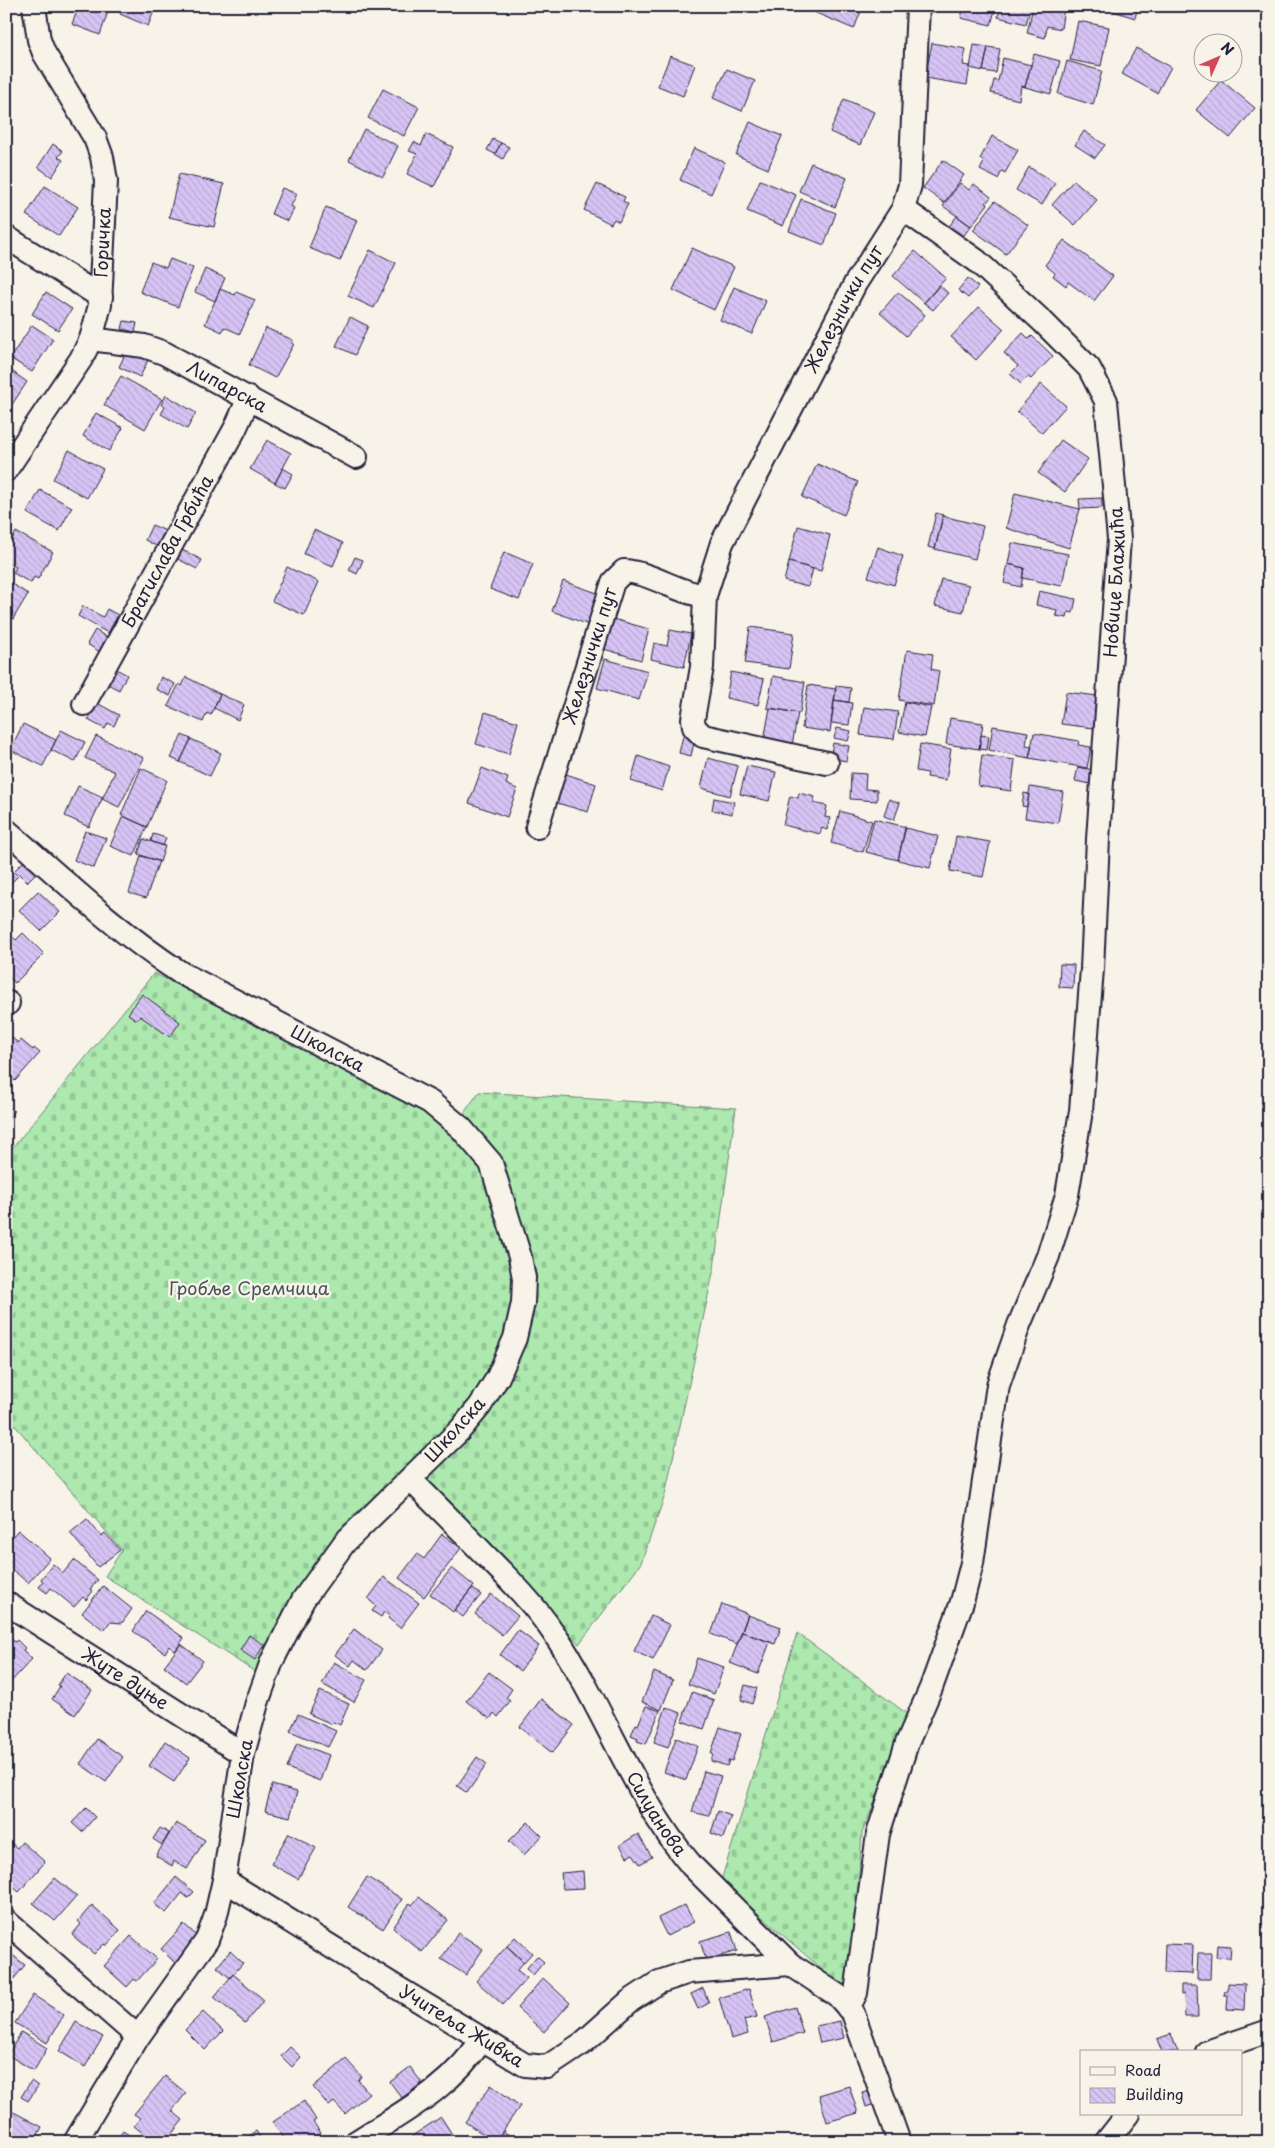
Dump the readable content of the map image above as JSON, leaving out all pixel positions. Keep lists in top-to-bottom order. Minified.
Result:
{"streets":{"street":["Горичка","Железнички пут","Липарска","Братислава Грбића","Новице Блажића","Школска","Жуте дуње","Силуанова","Учитеља Живка"]},"crossings":[["Горичка","Липарска"],["Железнички пут","Новице Блажића"],["Липарска","Братислава Грбића"],["Новице Блажића","Силуанова"],["Школска","Жуте дуње"],["Школска","Силуанова"],["Школска","Учитеља Живка"],["Силуанова","Учитеља Живка"]],"parks":["Гробље Сремчица"],"legend":["Road","Building"],"north":"top right"}
